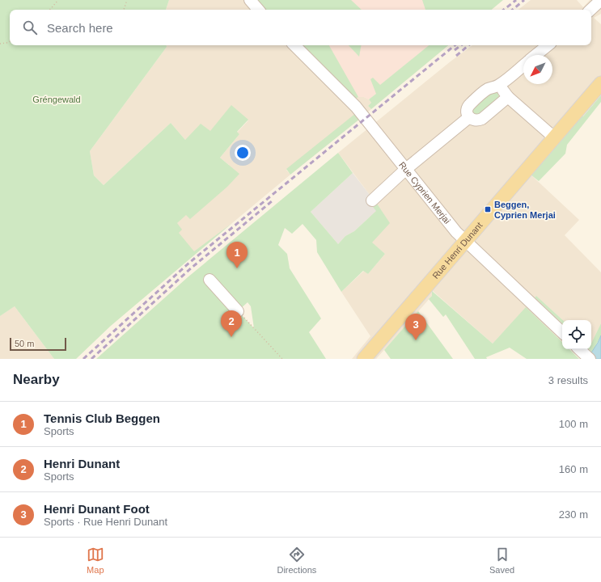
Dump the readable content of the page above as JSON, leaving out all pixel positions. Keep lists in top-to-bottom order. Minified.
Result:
{"streets":{"main road":["Rue Henri Dunant"],"street":["Rue Cyprien Merjai"]},"crossings":[["Rue Cyprien Merjai","Rue Henri Dunant"]],"parks":["Gréngewald"],"places":{"transit":["Beggen, Cyprien Merjai"]},"scale_bar":"50 m","north":"bottom left","page":{"search":"Search here","pins":["1","2","3"],"scale":"50 m","heading":["Nearby","3 results"],"list":[{"mark":"1","name":"Tennis Club Beggen","note":"Sports","value":"100 m"},{"mark":"2","name":"Henri Dunant","note":"Sports","value":"160 m"},{"mark":"3","name":"Henri Dunant Foot","note":"Sports · Rue Henri Dunant","value":"230 m"}],"nav":["Map","Directions","Saved"]}}
